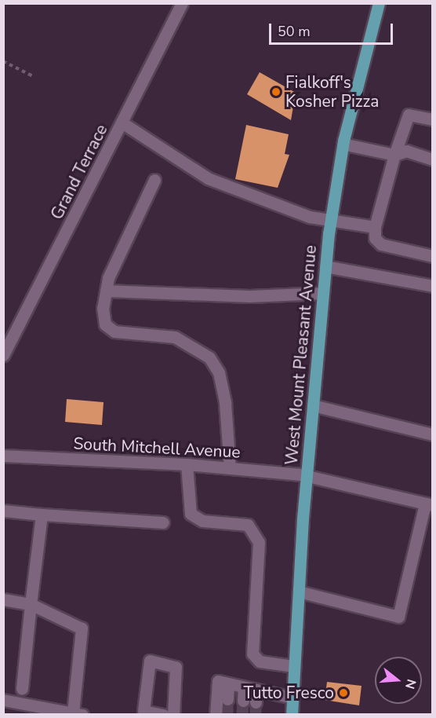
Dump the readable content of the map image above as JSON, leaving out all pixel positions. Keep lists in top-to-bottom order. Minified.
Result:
{"streets":{"main road":["West Mount Pleasant Avenue"],"street":["Grand Terrace","South Mitchell Avenue"]},"crossings":[["West Mount Pleasant Avenue","South Mitchell Avenue"]],"places":["Fialkoff's Kosher Pizza","Tutto Fresco"],"scale_bar":"50 m","north":"right"}
